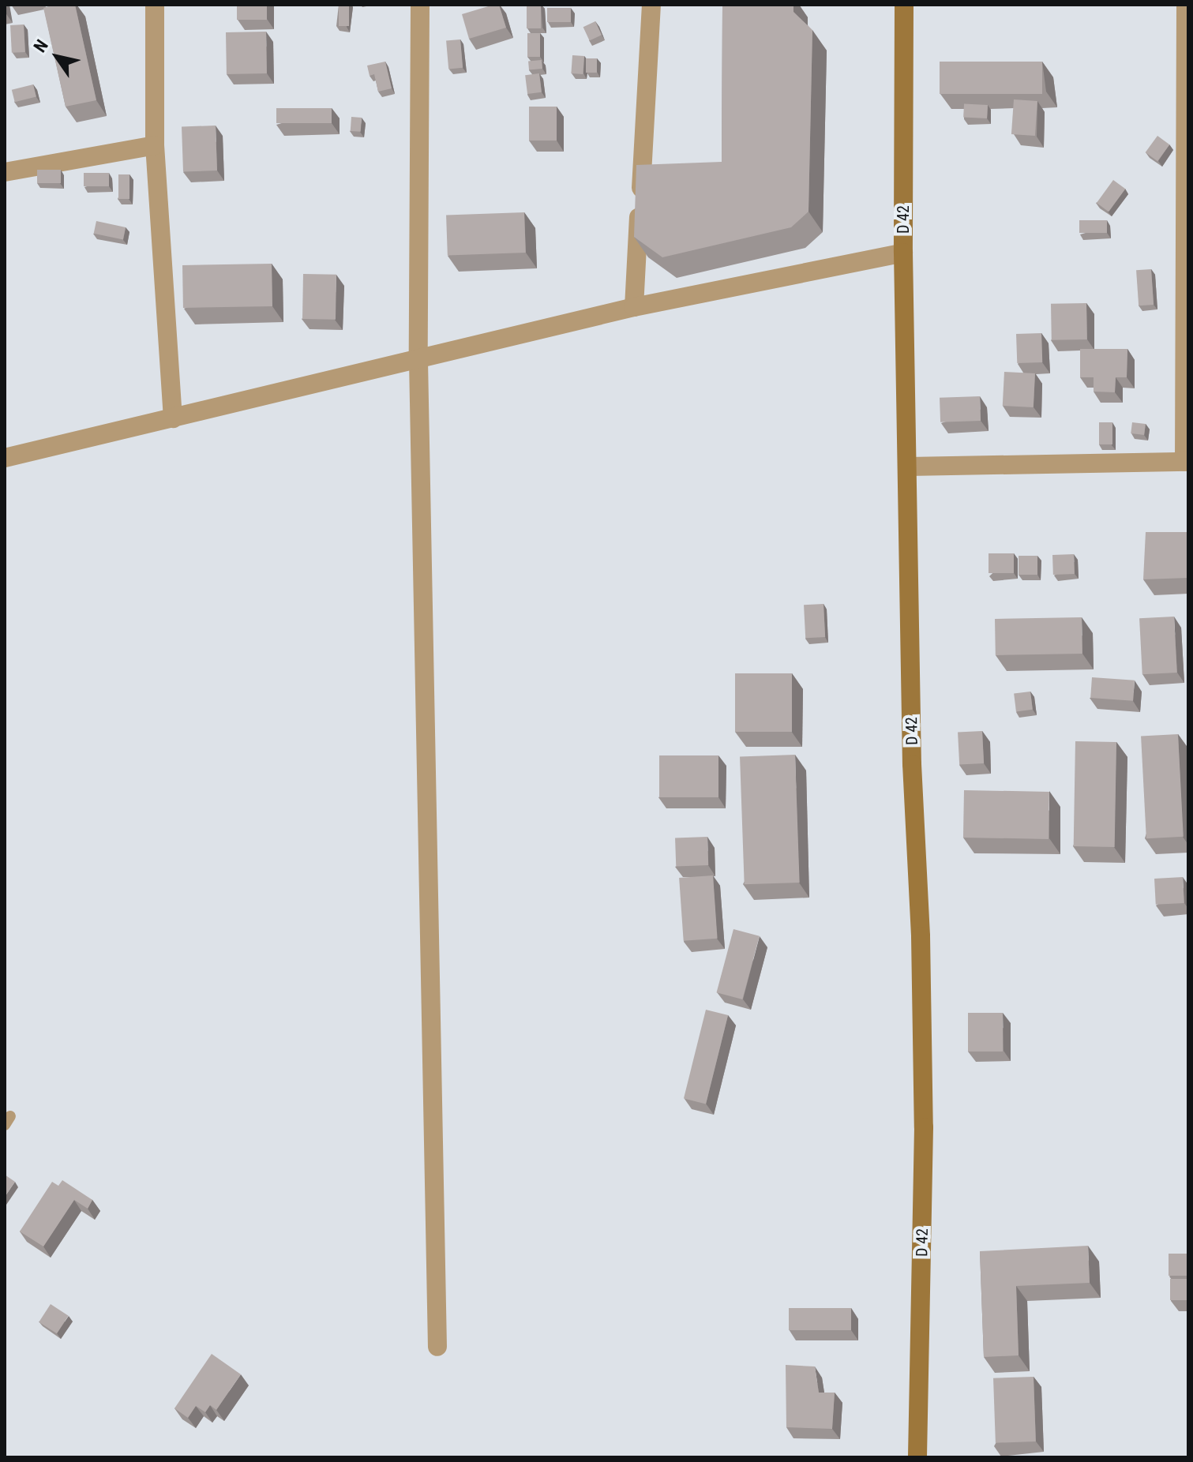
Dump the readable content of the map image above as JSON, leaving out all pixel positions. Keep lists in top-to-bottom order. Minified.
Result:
{"streets":{"street":["D 42"]},"north":"top left"}
